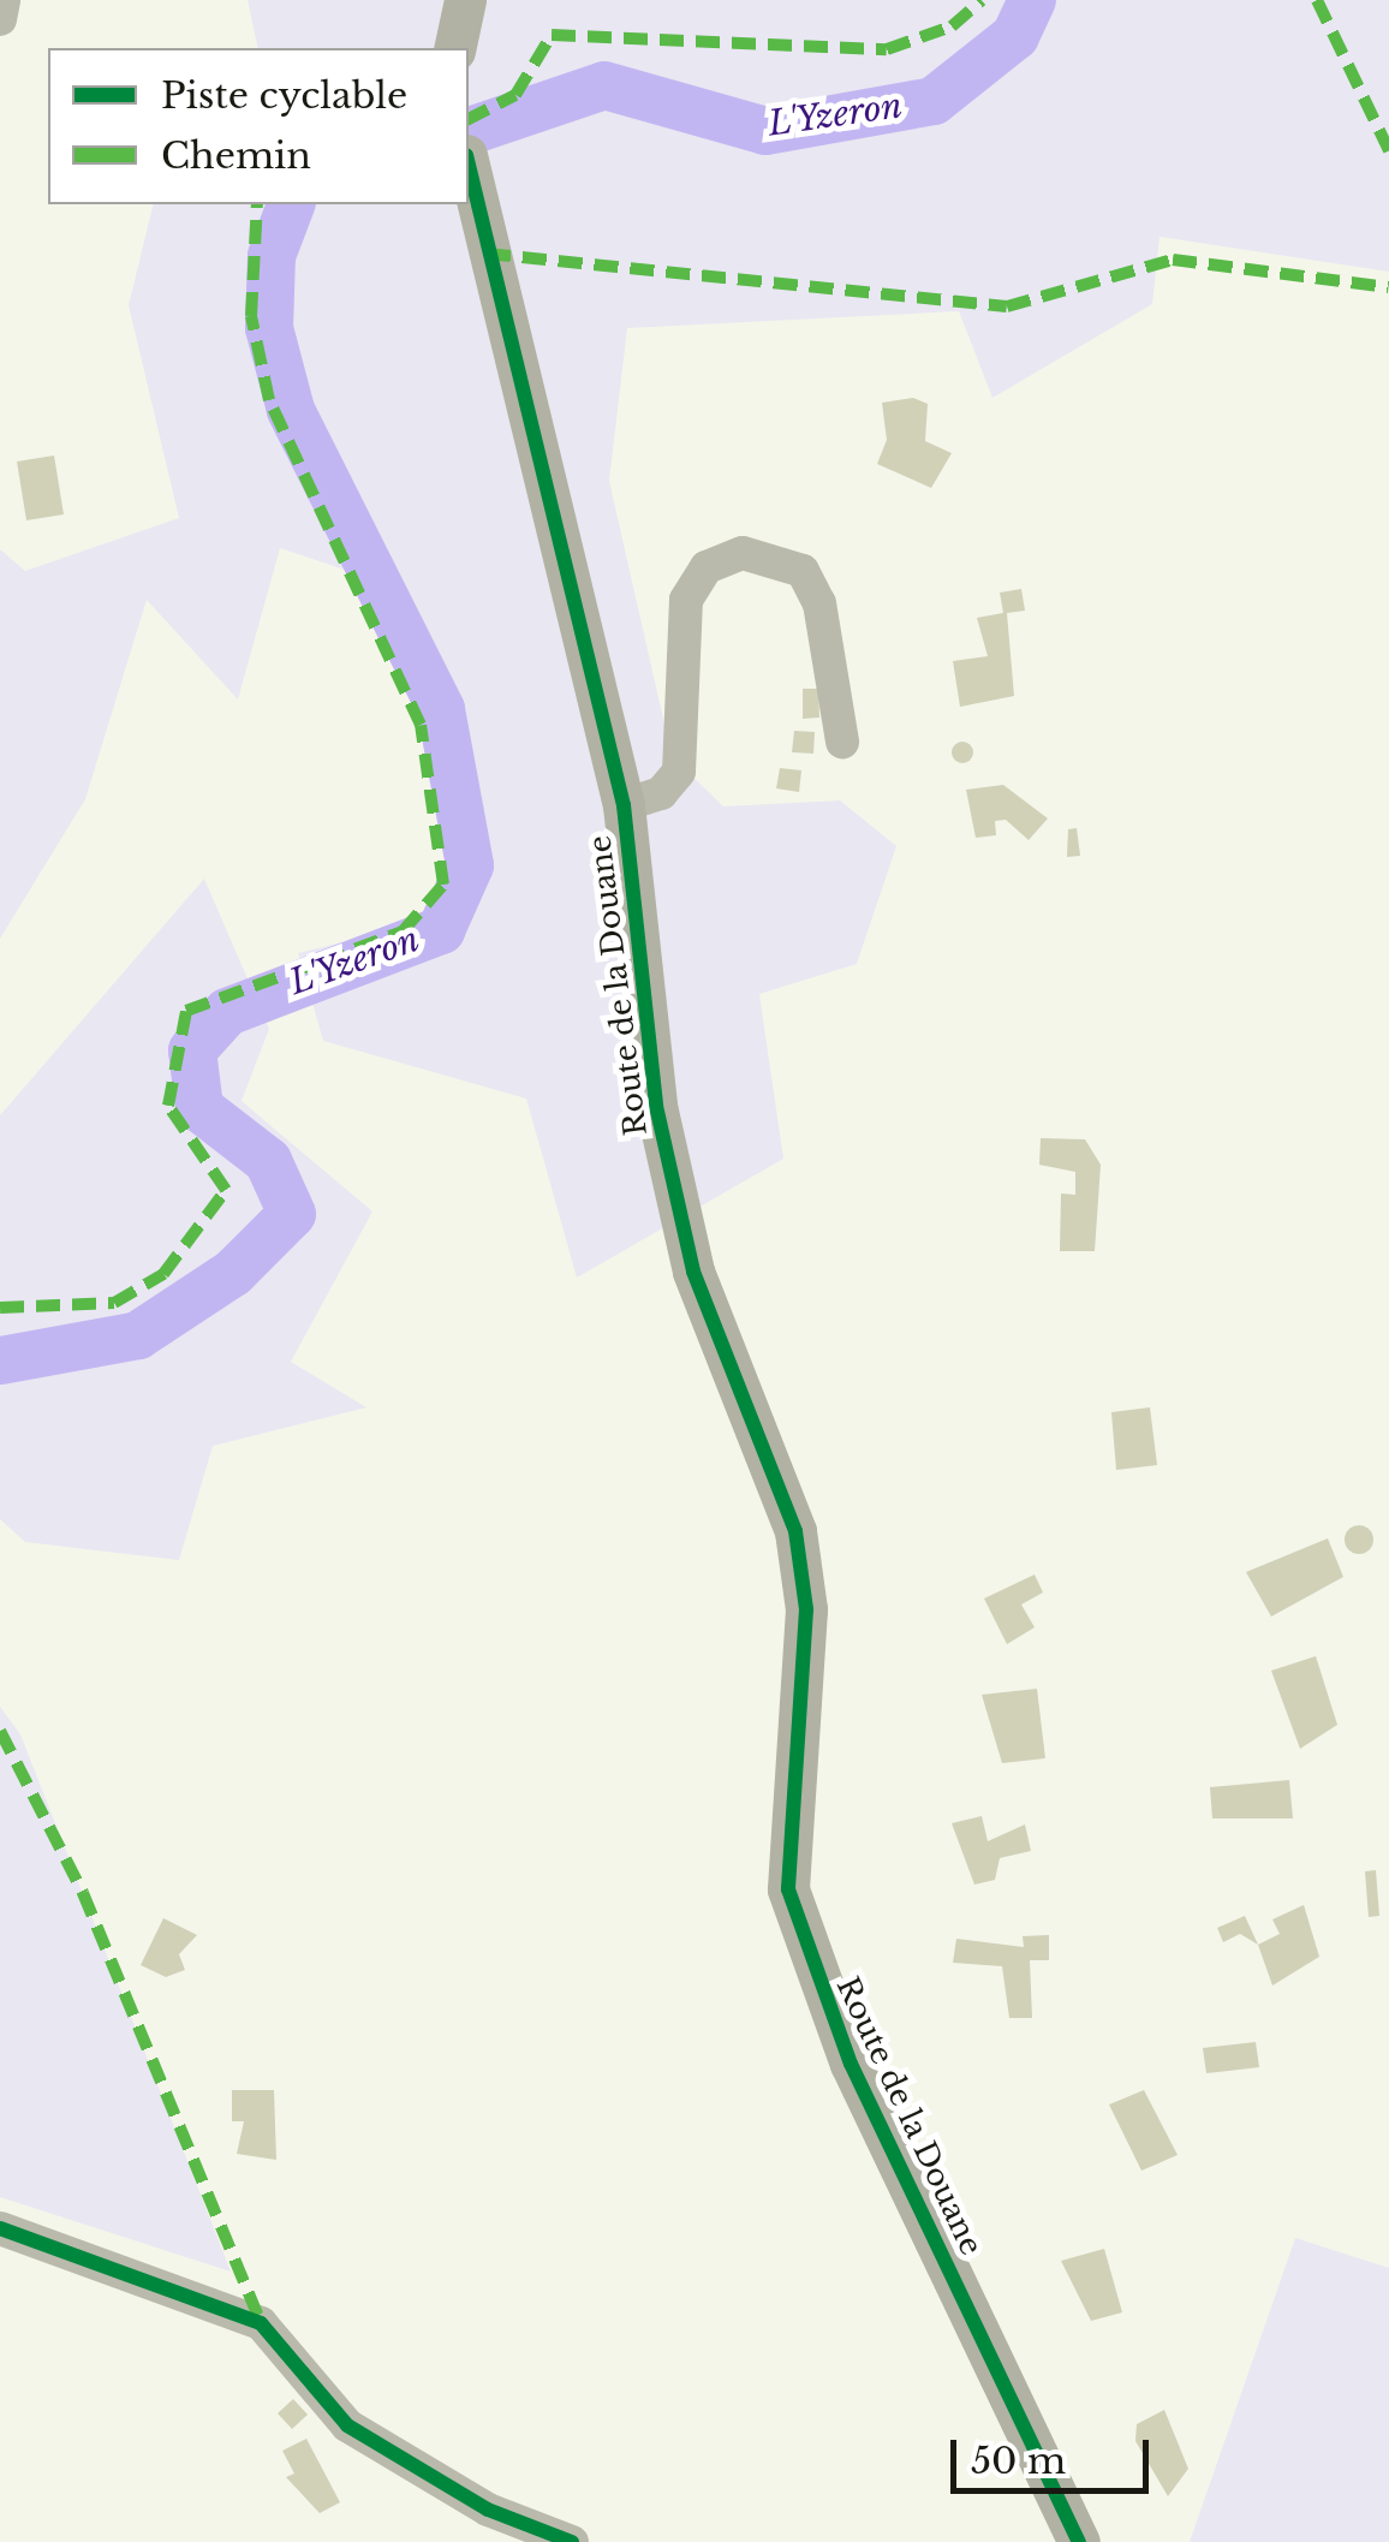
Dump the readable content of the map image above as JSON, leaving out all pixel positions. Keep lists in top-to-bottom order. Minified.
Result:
{"streets":{"main road":["Route de la Douane"]},"water":["L'Yzeron"],"legend":["Piste cyclable","Chemin"],"scale_bar":"50 m"}
